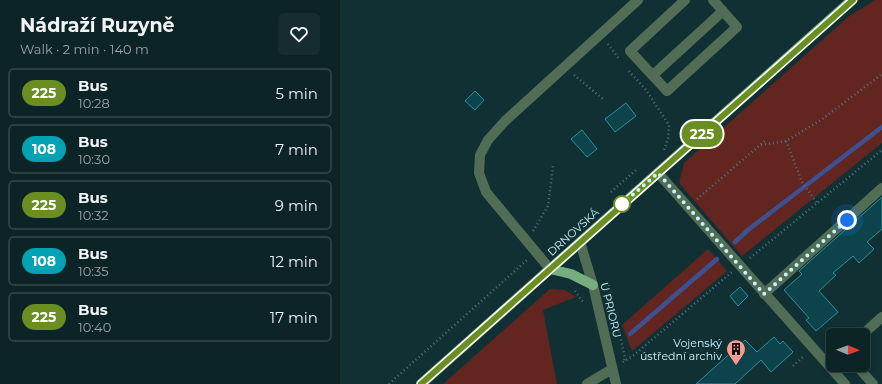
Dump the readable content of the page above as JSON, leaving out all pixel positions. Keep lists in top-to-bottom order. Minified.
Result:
{"streets":{"main road":["DRNOVSKÁ"],"street":["U PRIORU"]},"crossings":[["DRNOVSKÁ","U PRIORU"]],"places":{"building":["Vojenský ústřední archiv"]},"lines":["bus line 225"],"north":"right","page":{"heading":["Nádraží Ruzyně","Walk · 2 min · 140 m"],"on_map":"225","list":[{"mark":"225","name":"Bus","note":"10:28","value":"5 min"},{"mark":"108","name":"Bus","note":"10:30","value":"7 min"},{"mark":"225","name":"Bus","note":"10:32","value":"9 min"},{"mark":"108","name":"Bus","note":"10:35","value":"12 min"},{"mark":"225","name":"Bus","note":"10:40","value":"17 min"}]}}
